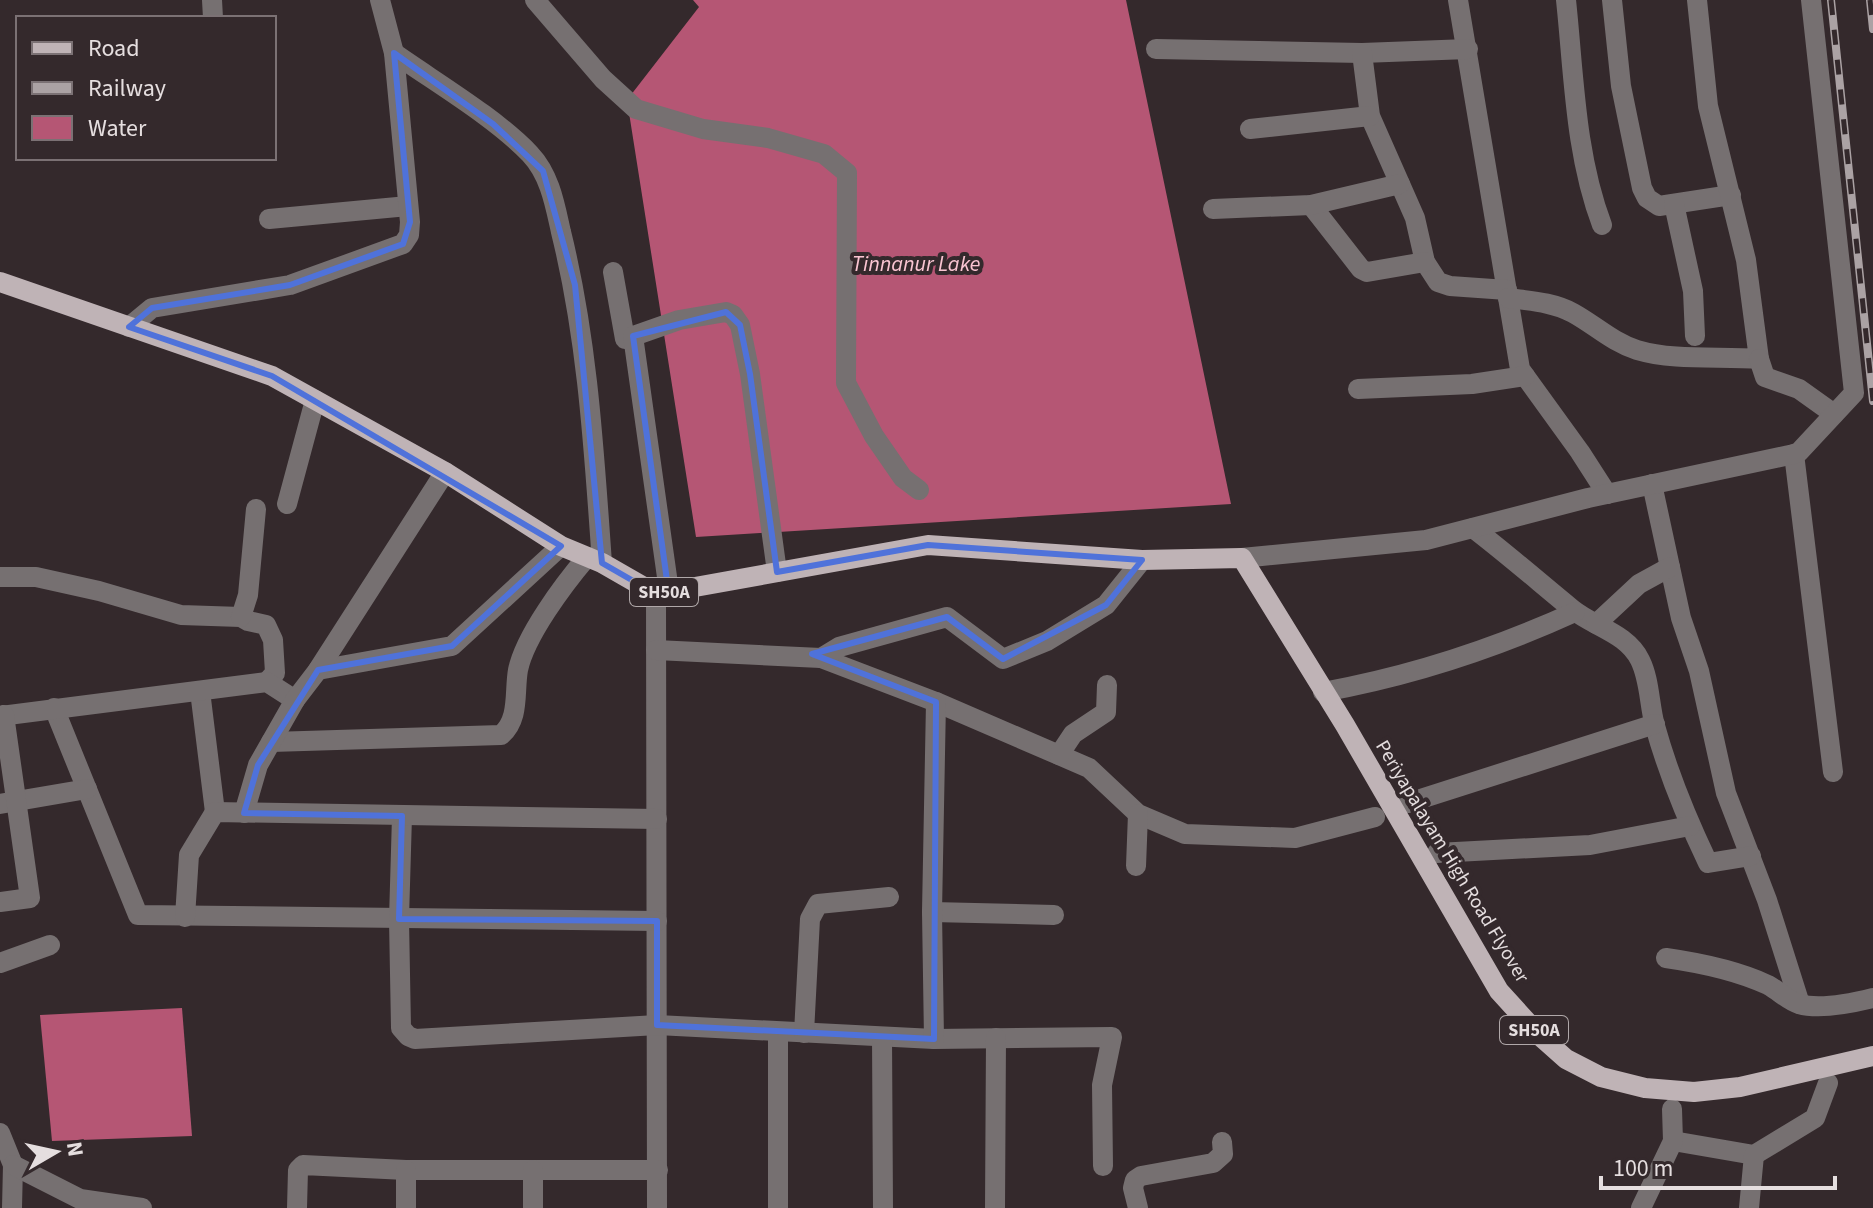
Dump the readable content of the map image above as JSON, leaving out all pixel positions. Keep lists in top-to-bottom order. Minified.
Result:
{"streets":{"main road":["SH50A","Periyapalayam High Road Flyover"]},"crossings":[["SH50A","Periyapalayam High Road Flyover"]],"water":["Tinnanur Lake"],"legend":["Road","Railway","Water"],"scale_bar":"100 m","north":"right"}
